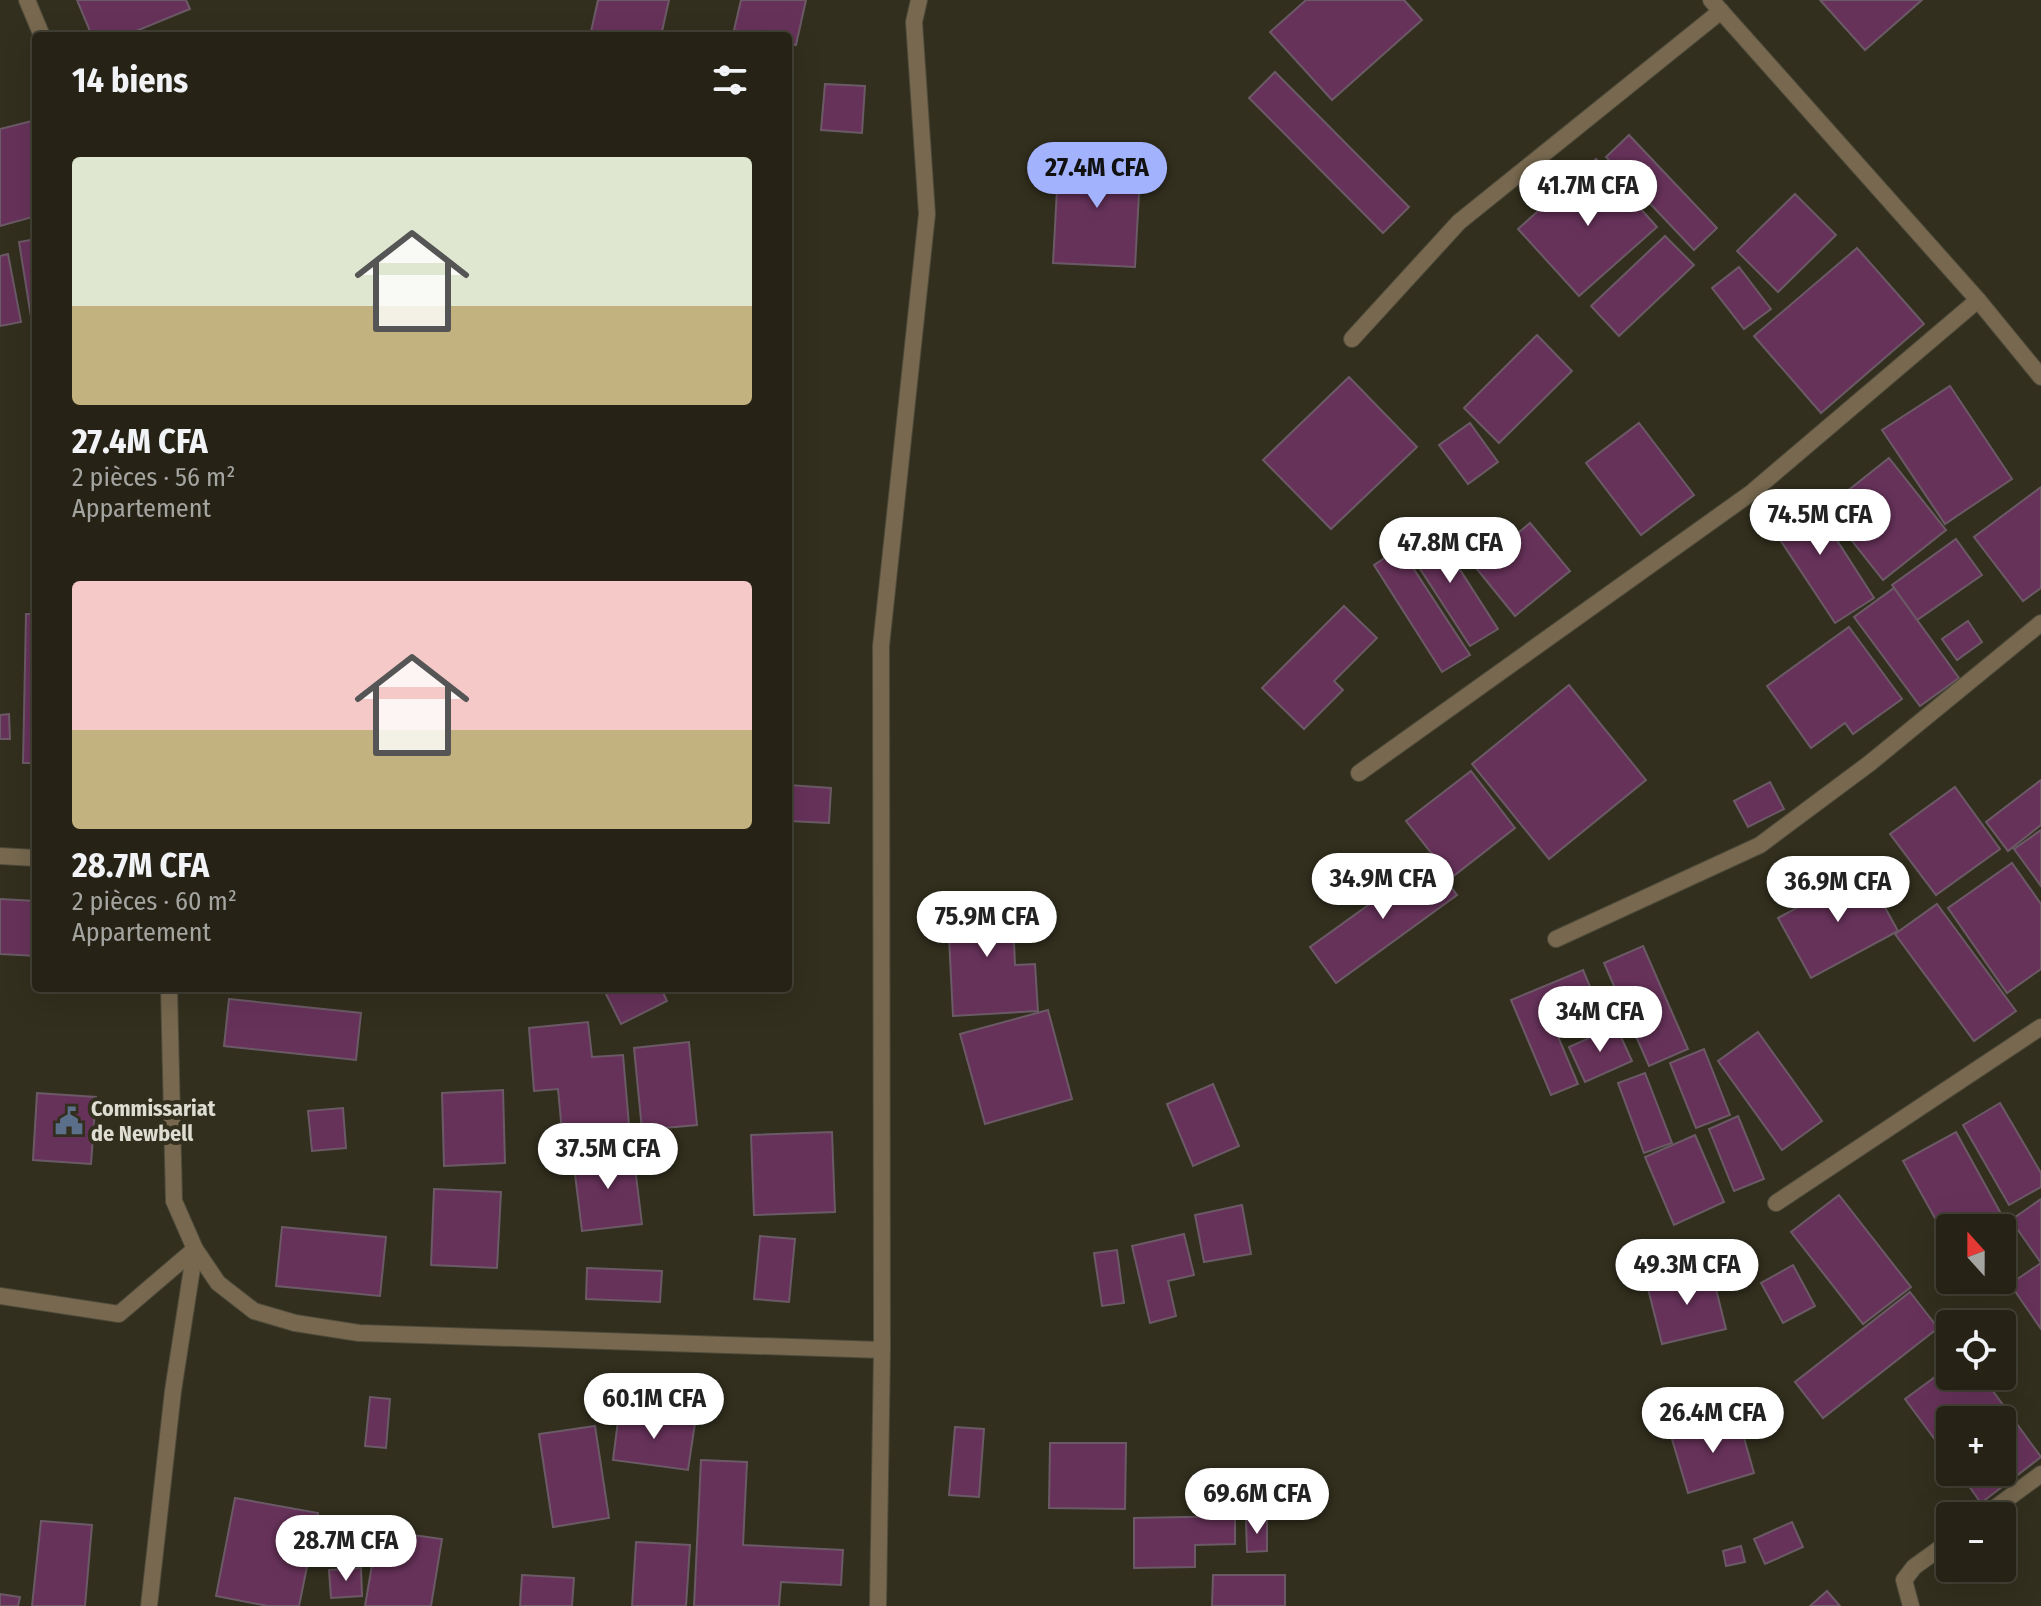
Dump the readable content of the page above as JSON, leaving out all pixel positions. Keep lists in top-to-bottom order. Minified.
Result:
{"places":{"public building":["Commissariat de Newbell"]},"north":"top","page":{"heading":"14 biens","list":[{"name":"27.4M CFA","note":"2 pièces · 56 m² · Appartement"},{"name":"28.7M CFA","note":"2 pièces · 60 m² · Appartement"}],"price":["27.4M CFA","41.7M CFA","74.5M CFA","47.8M CFA","34.9M CFA","36.9M CFA","75.9M CFA","34M CFA","37.5M CFA","49.3M CFA","60.1M CFA","26.4M CFA","69.6M CFA","28.7M CFA"],"map_buttons":["+","−"]}}
